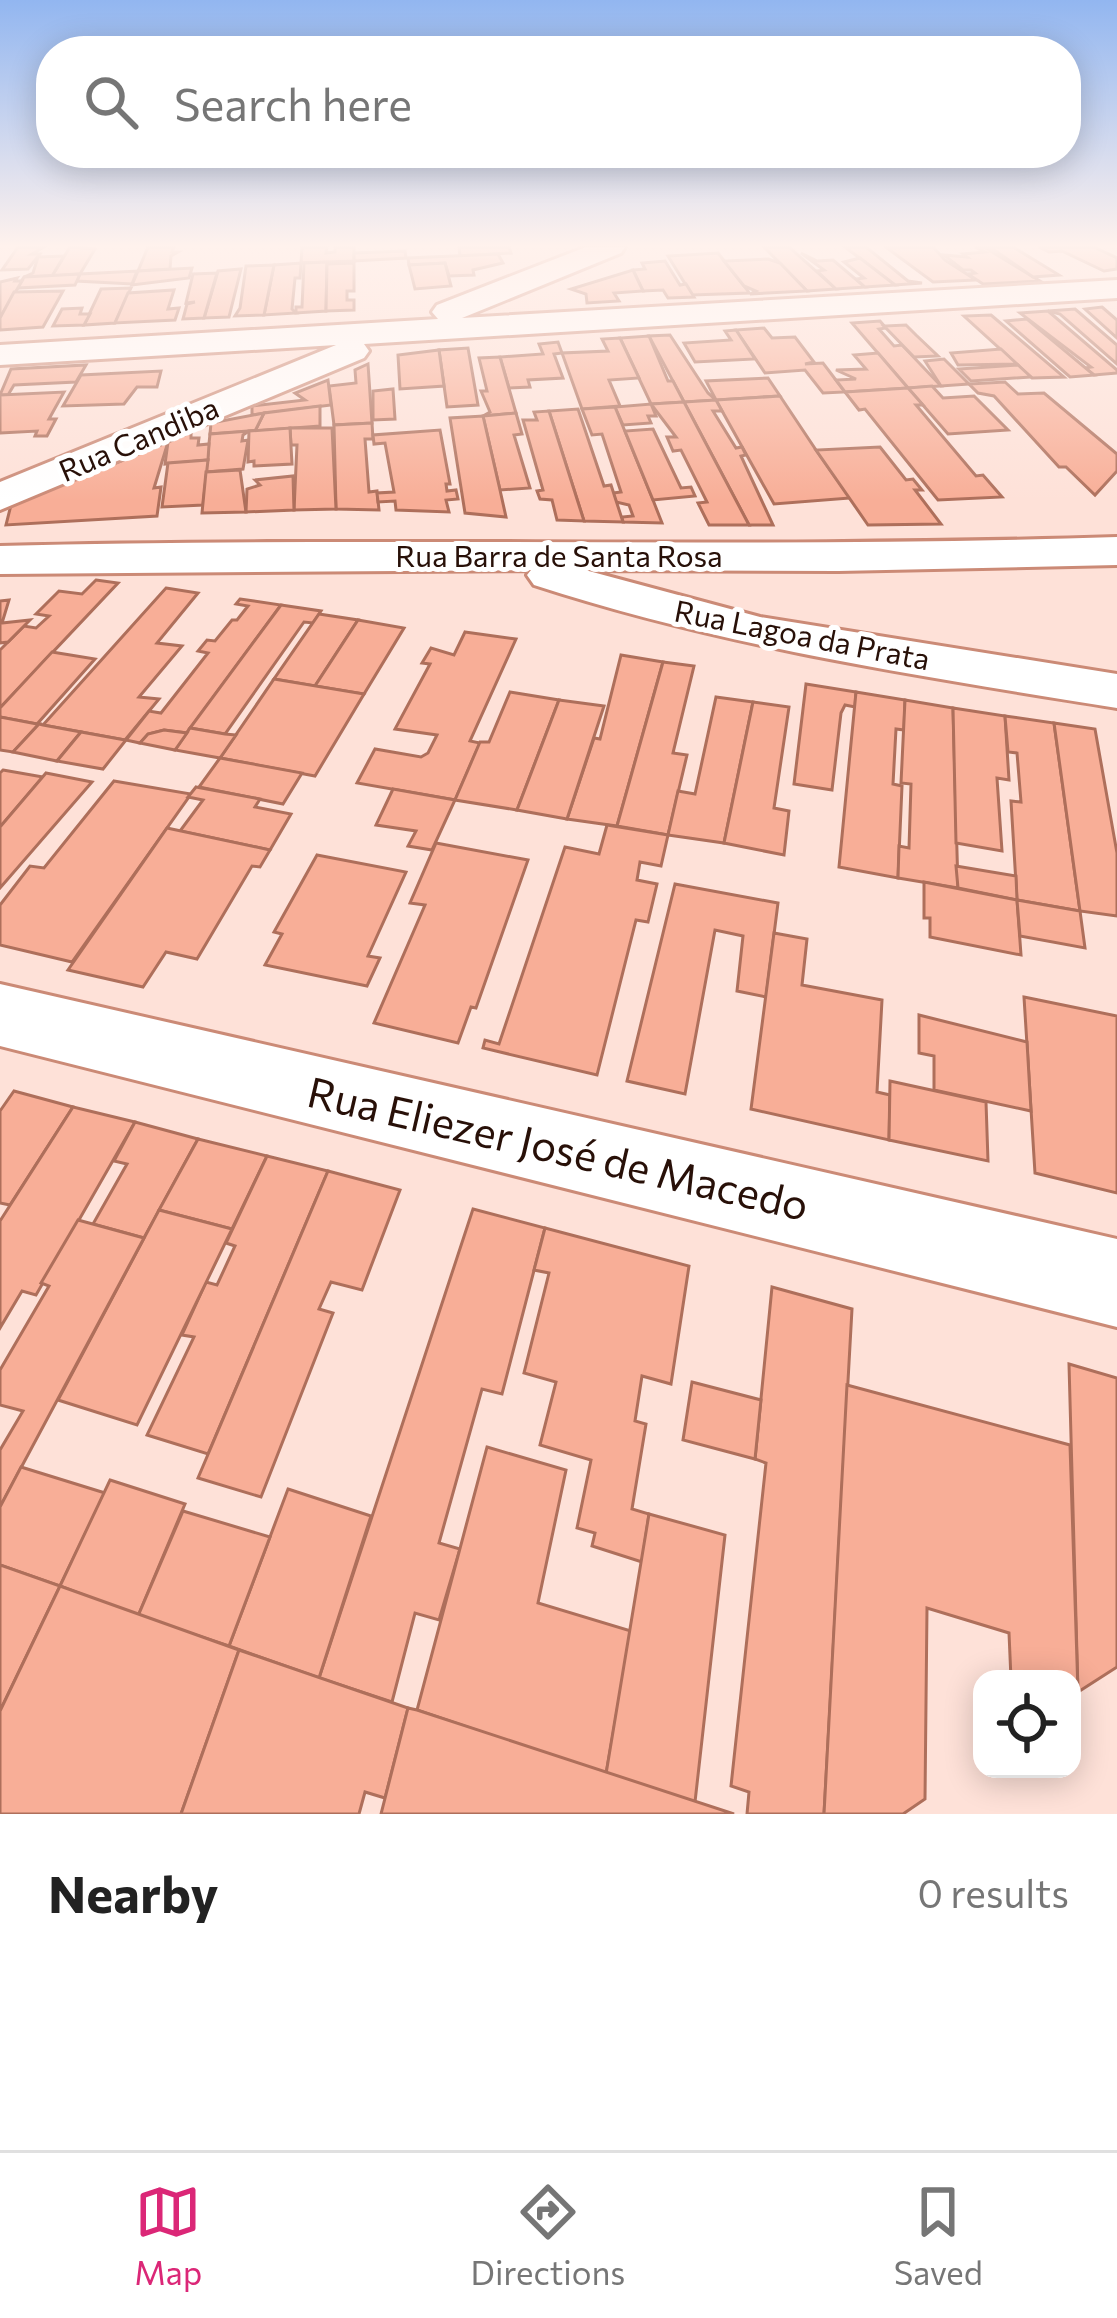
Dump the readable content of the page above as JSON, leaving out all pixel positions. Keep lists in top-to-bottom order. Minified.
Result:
{"streets":{"street":["Rua Candiba","Rua Barra de Santa Rosa","Rua Lagoa da Prata","Rua Eliezer José de Macedo"]},"crossings":[["Rua Barra de Santa Rosa","Rua Lagoa da Prata"]],"page":{"search":"Search here","heading":["Nearby","0 results"],"nav":["Map","Directions","Saved"]}}
